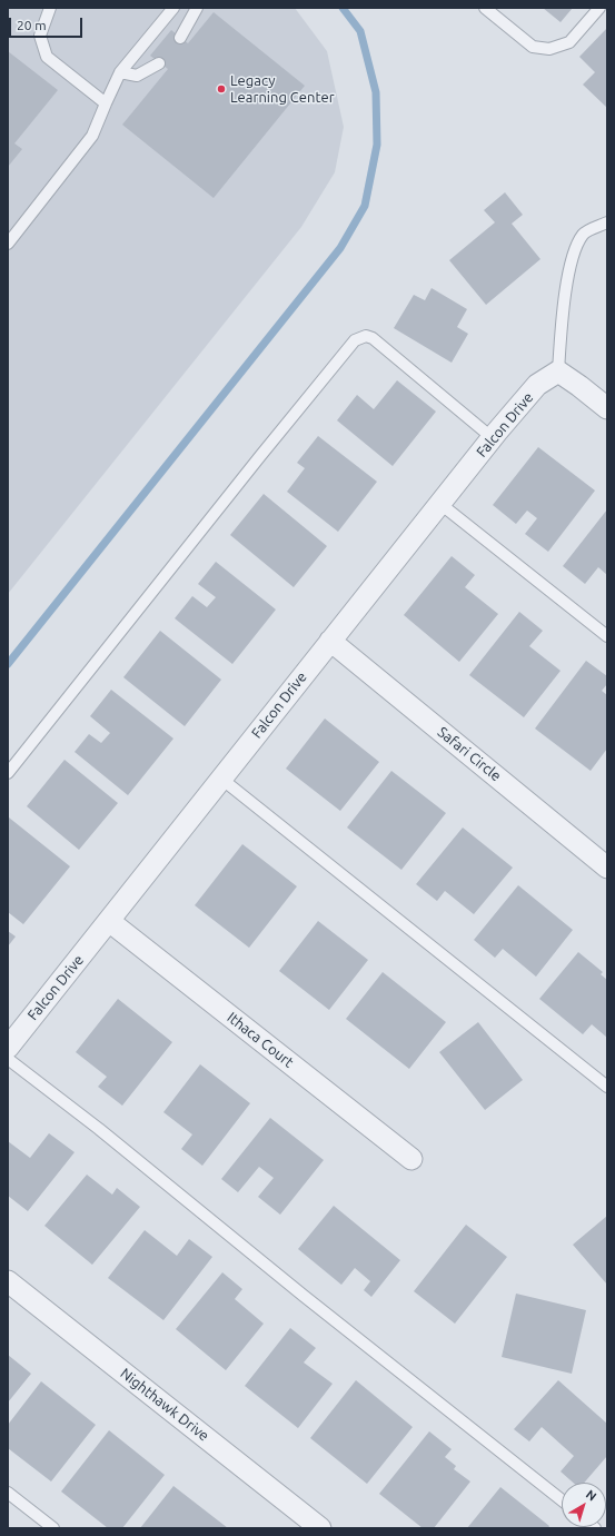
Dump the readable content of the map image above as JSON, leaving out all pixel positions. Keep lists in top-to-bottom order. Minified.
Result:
{"streets":{"street":["Falcon Drive","Safari Circle","Ithaca Court","Nighthawk Drive"]},"crossings":[["Falcon Drive","Safari Circle"],["Falcon Drive","Ithaca Court"]],"places":["Legacy Learning Center"],"scale_bar":"20 m","north":"top right"}
